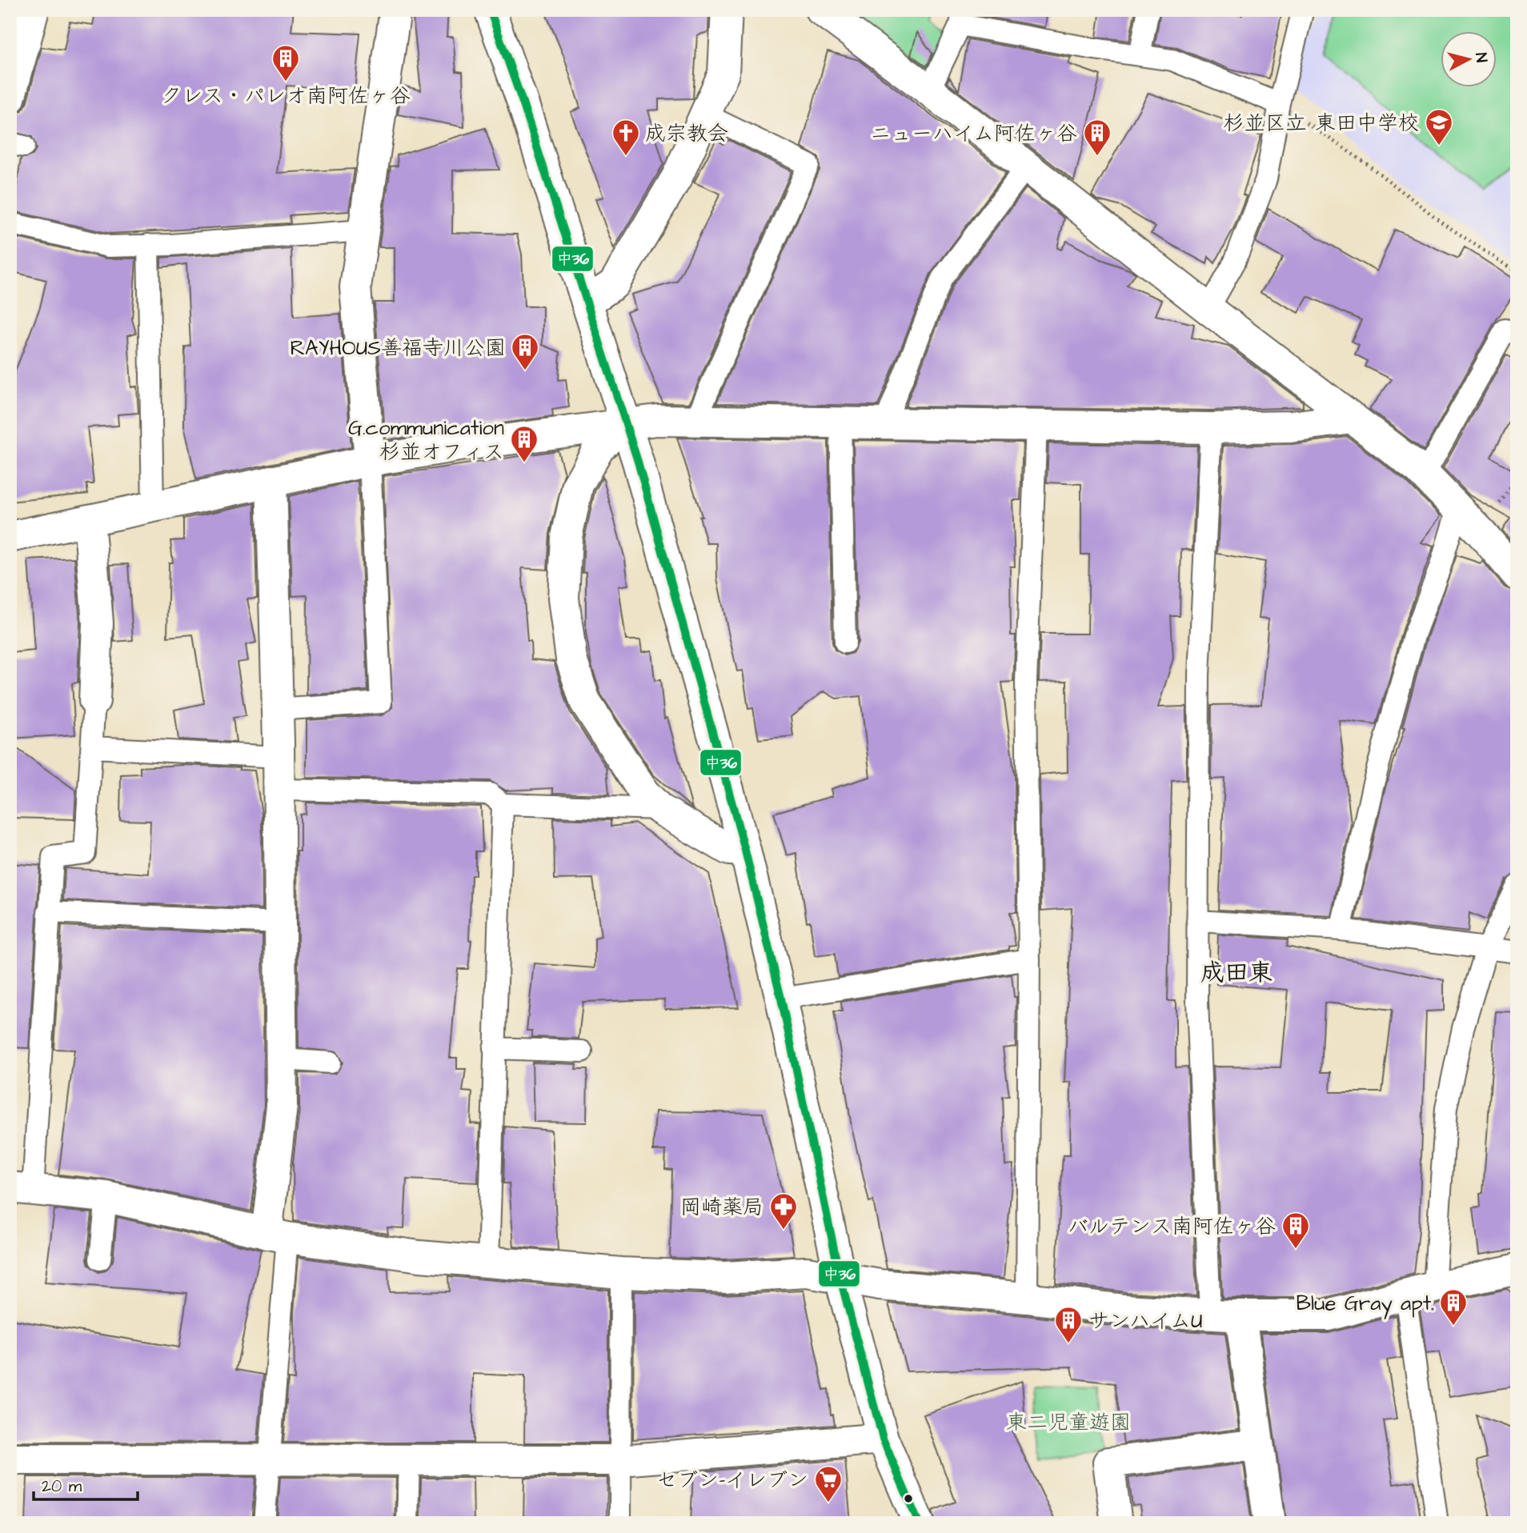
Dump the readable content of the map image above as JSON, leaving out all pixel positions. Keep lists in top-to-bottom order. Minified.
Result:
{"districts":["成田東"],"parks":["東二児童遊園"],"places":{"building":["クレス・パレオ南阿佐ヶ谷","ニューハイム阿佐ヶ谷","RAYHOUS善福寺川公園","G.communication 杉並オフィス","バルテンス南阿佐ヶ谷","Blue Gray apt.","サンハイムU"],"school or university":["杉並区立 東田中学校"],"church":["成宗教会"],"pharmacy":["岡崎薬局"],"supermarket":["セブン-イレブン"]},"lines":["transit line 中36"],"scale_bar":"20 m","north":"right"}
